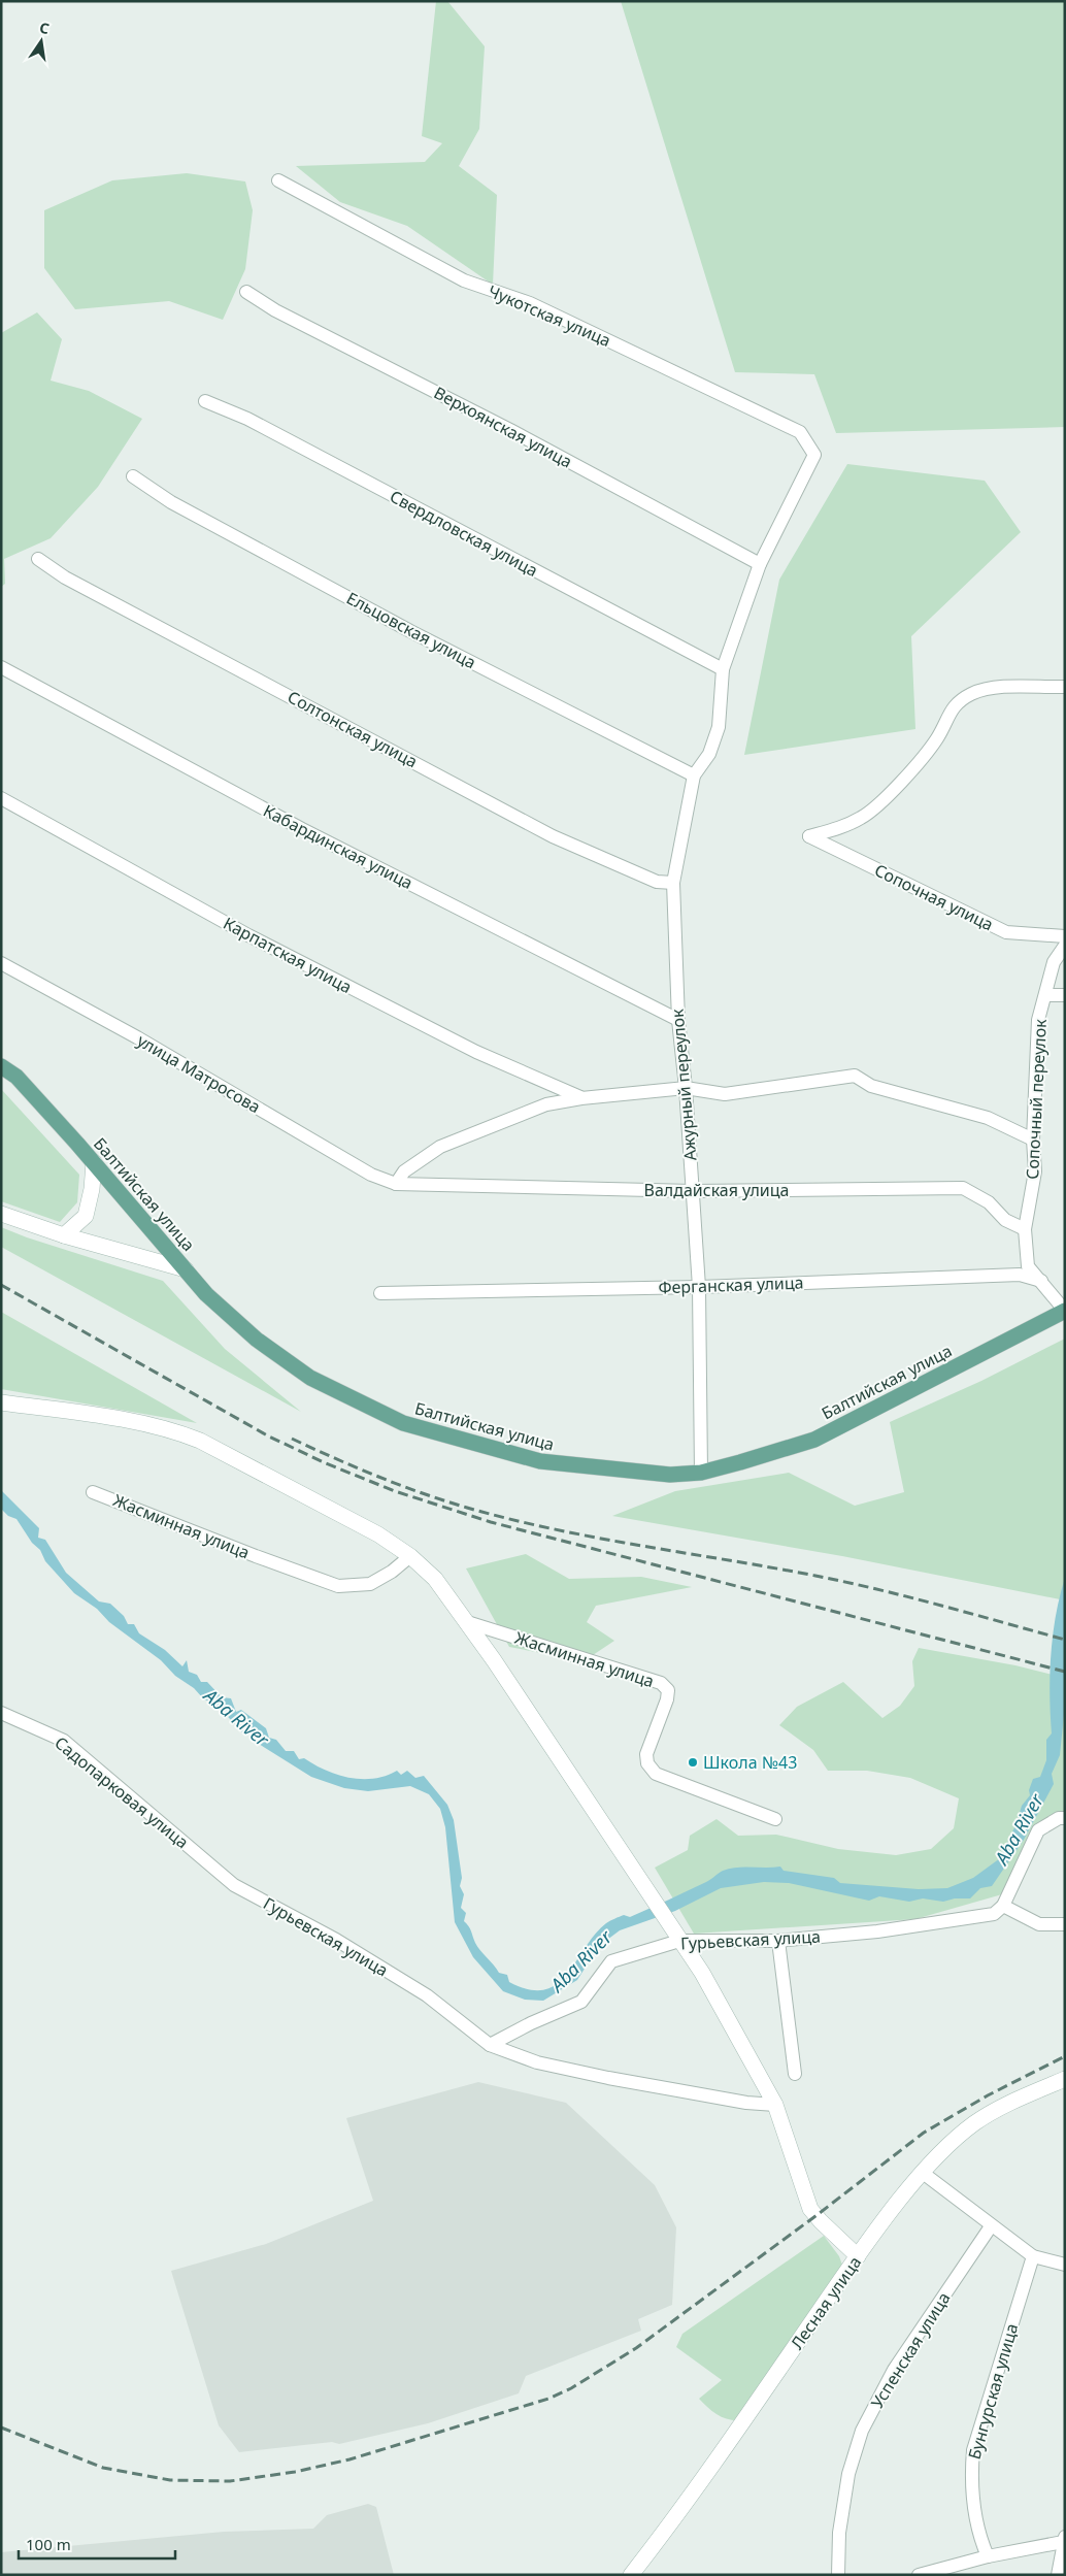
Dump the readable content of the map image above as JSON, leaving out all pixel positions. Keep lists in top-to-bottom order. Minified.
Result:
{"streets":{"main road":["Балтийская улица","Лесная улица"],"street":["Чукотская улица","Верхоянская улица","Свердловская улица","Ельцовская улица","Солтонская улица","Кабардинская улица","Сопочная улица","Карпатская улица","улица Матросова","Ажурный переулок","Сопочный переулок","Валдайская улица","Ферганская улица","Жасминная улица","Садопарковая улица","Гурьевская улица","Успенская улица","Бунгурская улица"]},"crossings":[["Чукотская улица","Верхоянская улица"],["Ельцовская улица","Ажурный переулок"],["Солтонская улица","Ажурный переулок"],["Кабардинская улица","Ажурный переулок"],["Карпатская улица","улица Матросова"],["Карпатская улица","Ажурный переулок"],["Карпатская улица","Сопочный переулок"],["Карпатская улица","Валдайская улица"],["улица Матросова","Валдайская улица"],["Ажурный переулок","Валдайская улица"],["Ажурный переулок","Балтийская улица"],["Ажурный переулок","Ферганская улица"],["Сопочный переулок","Валдайская улица"],["Сопочный переулок","Ферганская улица"],["Садопарковая улица","Гурьевская улица"]],"water":["Aba River"],"places":["Школа №43"],"scale_bar":"100 m","north":"top"}
